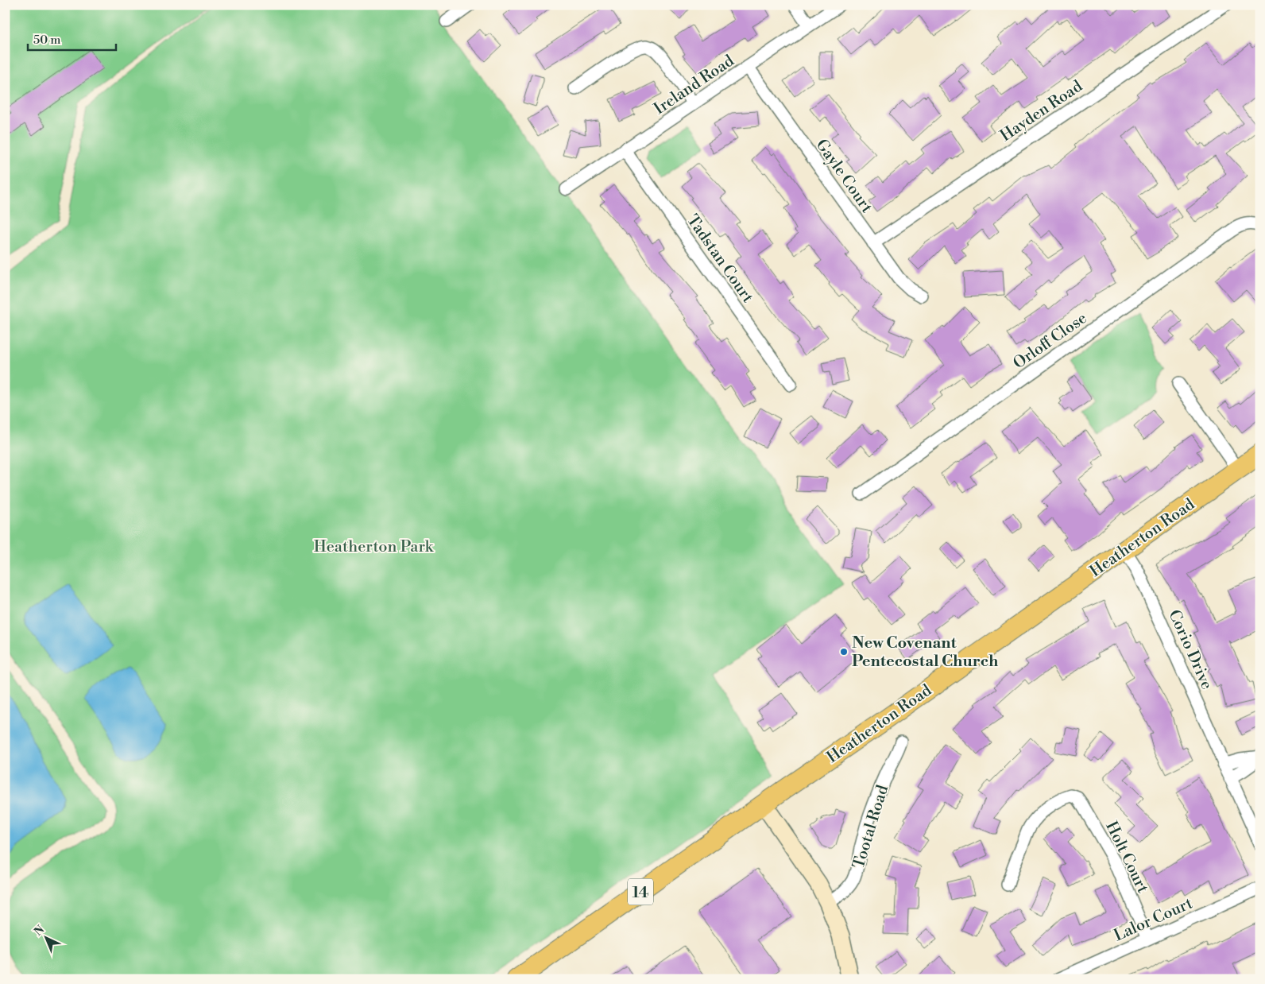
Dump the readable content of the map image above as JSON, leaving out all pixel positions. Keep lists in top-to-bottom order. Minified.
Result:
{"streets":{"main road":["Heatherton Road","14"],"street":["Ireland Road","Hayden Road","Gayle Court","Tadstan Court","Orloff Close","Corio Drive","Tootal Road","Holt Court","Lalor Court"]},"crossings":[["Ireland Road","Gayle Court"],["Ireland Road","Tadstan Court"],["Hayden Road","Gayle Court"],["Heatherton Road","Corio Drive"],["Holt Court","Lalor Court"]],"parks":["Heatherton Park"],"places":["New Covenant Pentecostal Church"],"scale_bar":"50 m","north":"top left"}
